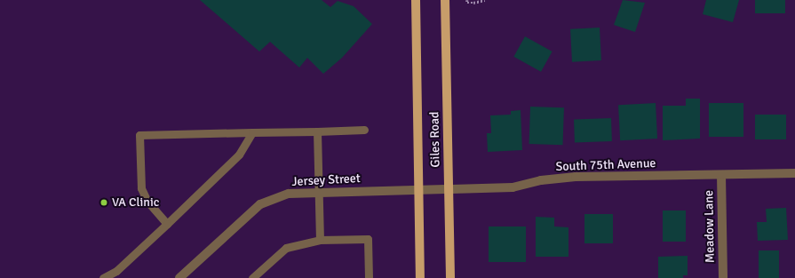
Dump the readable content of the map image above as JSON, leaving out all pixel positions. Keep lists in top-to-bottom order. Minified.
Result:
{"streets":{"main road":["Giles Road"],"street":["South 75th Avenue","Jersey Street","Meadow Lane"]},"crossings":[["Giles Road","South 75th Avenue"],["Giles Road","Jersey Street"],["South 75th Avenue","Jersey Street"],["South 75th Avenue","Meadow Lane"]],"places":["VA Clinic"]}
